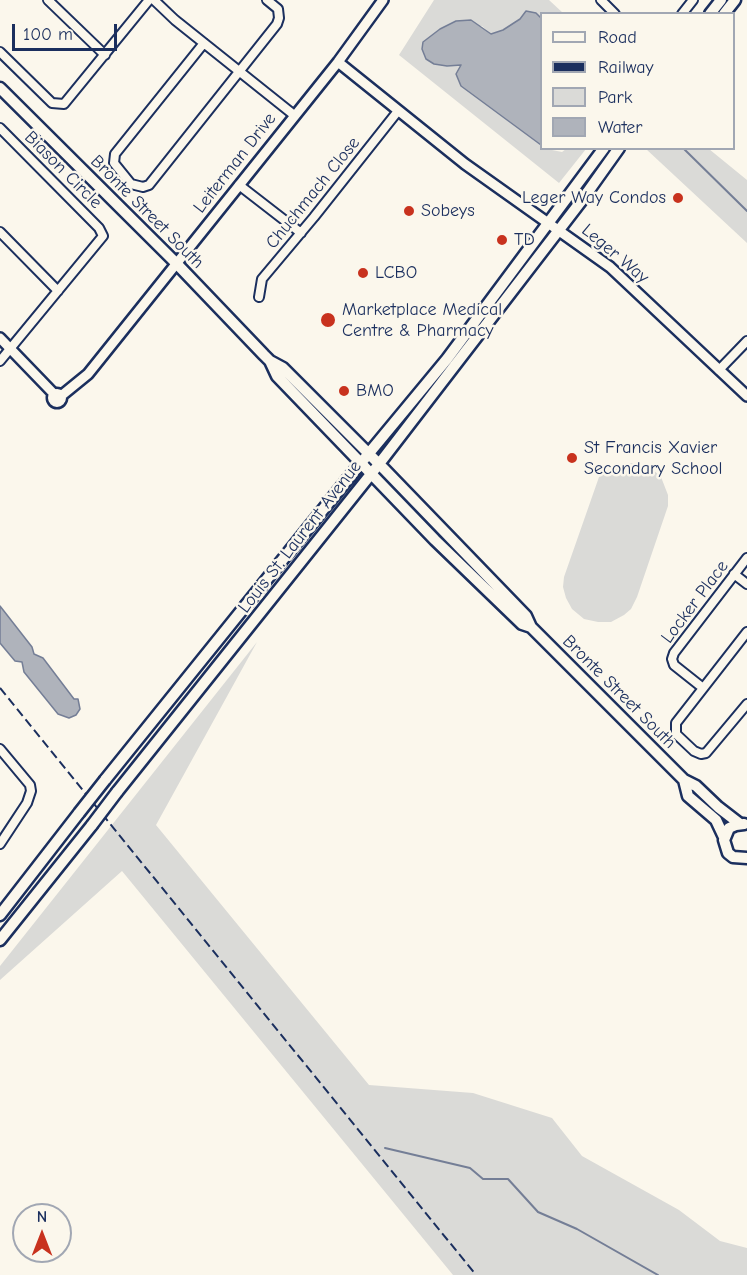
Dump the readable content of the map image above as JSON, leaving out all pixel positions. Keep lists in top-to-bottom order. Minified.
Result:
{"streets":{"main road":["Bronte Street South","Louis St. Laurent Avenue"],"street":["Leiterman Drive","Biason Circle","Chuchmach Close","Leger Way","Locker Place"]},"crossings":[["Leiterman Drive","Biason Circle"],["Leiterman Drive","Bronte Street South"],["Leiterman Drive","Leger Way"],["Chuchmach Close","Leger Way"],["Bronte Street South","Louis St. Laurent Avenue"],["Leger Way","Louis St. Laurent Avenue"]],"places":["Leger Way Condos","Sobeys","TD","LCBO","Marketplace Medical Centre & Pharmacy","BMO","St Francis Xavier Secondary School"],"legend":["Road","Railway","Park","Water"],"scale_bar":"100 m","north":"top"}
